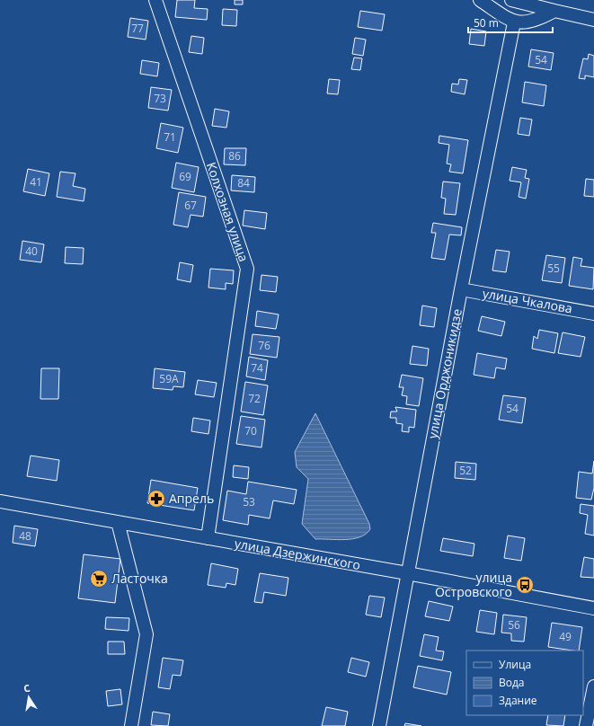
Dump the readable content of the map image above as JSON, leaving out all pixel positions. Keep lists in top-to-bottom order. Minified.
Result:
{"streets":{"street":["Колхозная улица","улица Чкалова","улица Орджоникидзе","улица Дзержинского"]},"crossings":[["Колхозная улица","улица Дзержинского"],["улица Чкалова","улица Орджоникидзе"],["улица Орджоникидзе","улица Дзержинского"]],"places":{"pharmacy":["Апрель"],"supermarket":["Ласточка"],"bus stop":["улица Островского"]},"house_numbers":["77","54","73","71","86","69","41","84","67","40","55","76","74","59А","72","54","70","52","53","48","56","49"],"legend":["Улица","Вода","Здание"],"scale_bar":"50 m","north":"top"}
